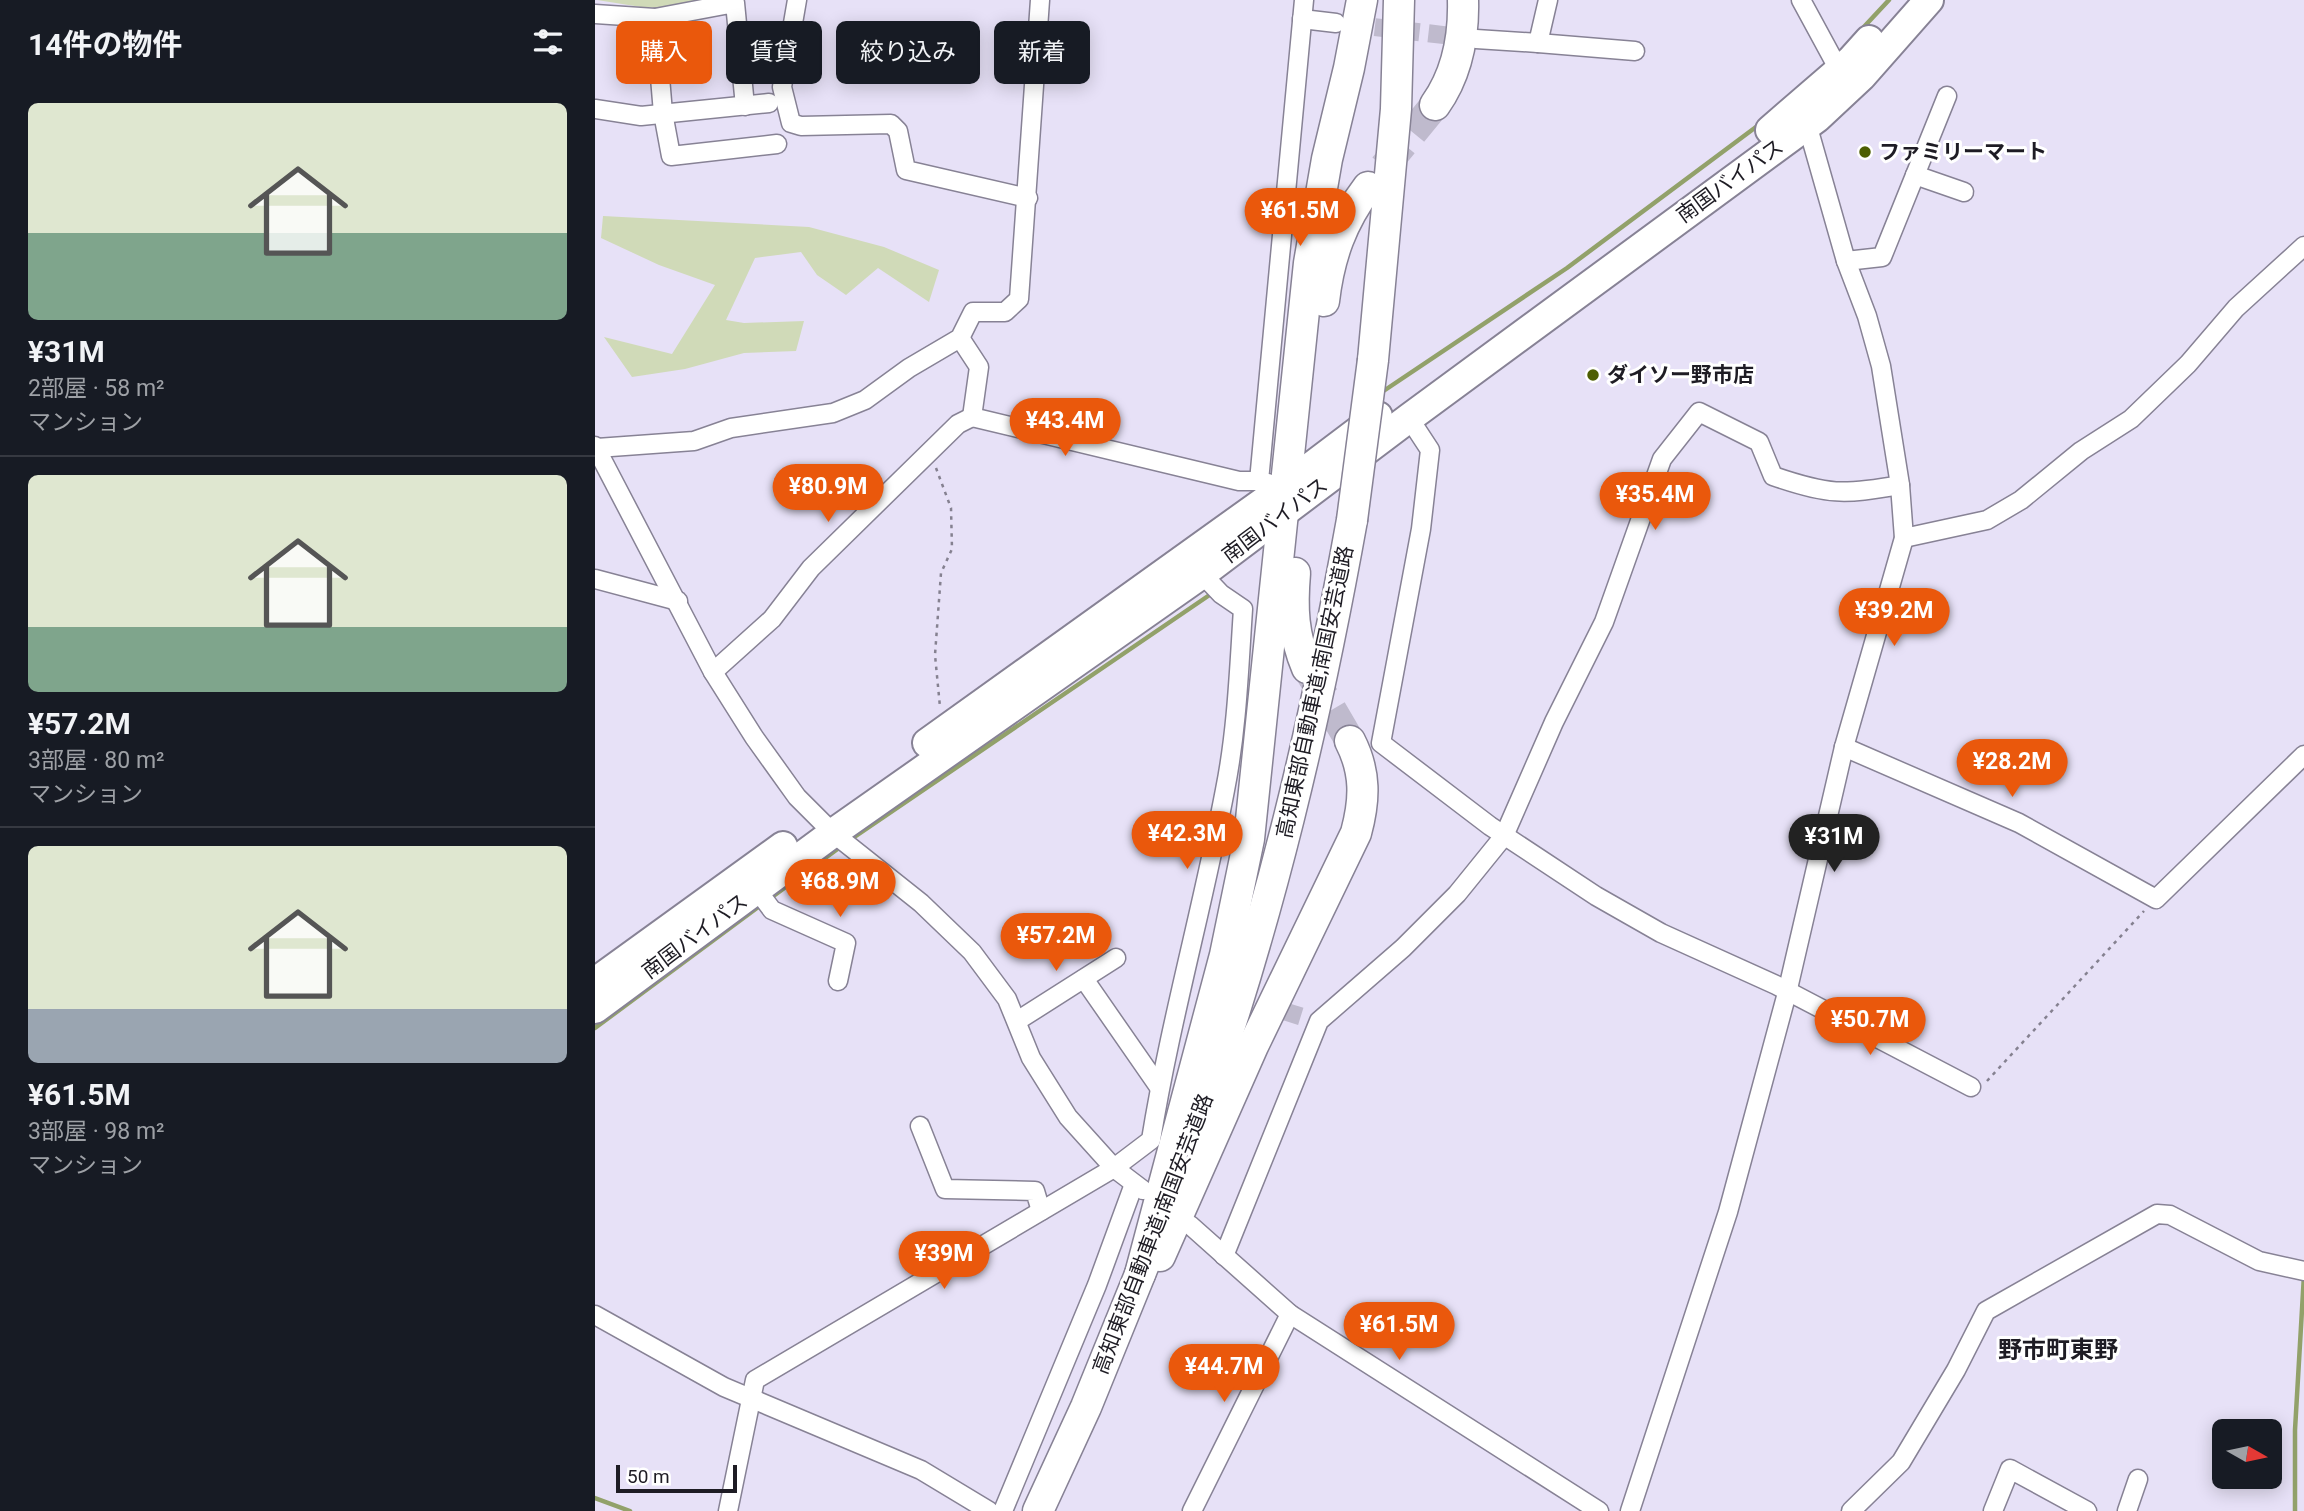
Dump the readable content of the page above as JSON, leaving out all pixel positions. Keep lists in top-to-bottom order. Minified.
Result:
{"streets":{"highway":["南国バイパス","高知東部自動車道;南国安芸道路"]},"districts":["野市町東野"],"places":["ファミリーマート","ダイソー野市店"],"scale_bar":"50 m","north":"right","page":{"heading":"14件の物件","chip":["購入","賃貸","絞り込み","新着"],"list":[{"name":"¥31M","note":"2部屋 · 58 m² · マンション"},{"name":"¥57.2M","note":"3部屋 · 80 m² · マンション"},{"name":"¥61.5M","note":"3部屋 · 98 m² · マンション"}],"price":["¥61.5M","¥43.4M","¥80.9M","¥35.4M","¥39.2M","¥28.2M","¥42.3M","¥31M","¥68.9M","¥57.2M","¥50.7M","¥39M","¥61.5M","¥44.7M"],"scale":"50 m"}}
